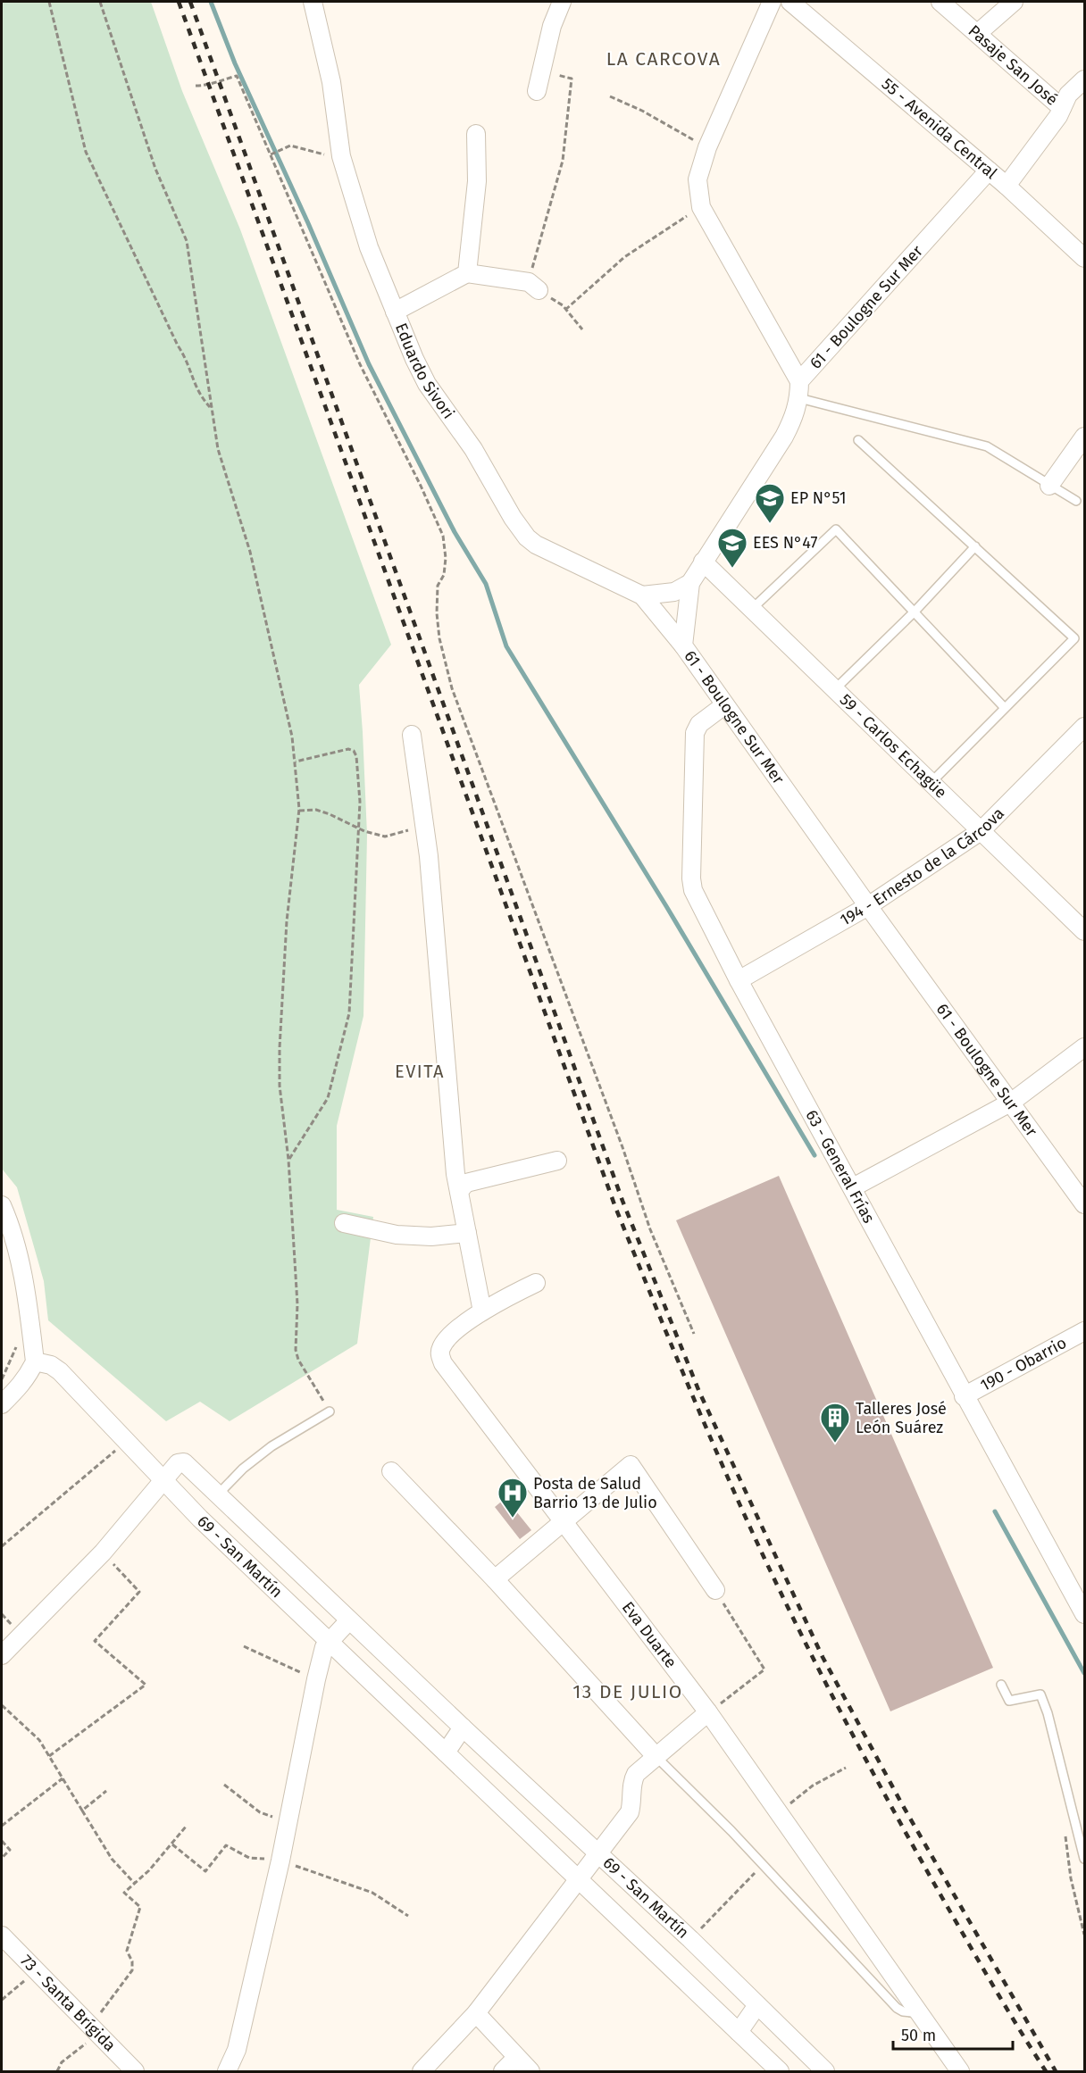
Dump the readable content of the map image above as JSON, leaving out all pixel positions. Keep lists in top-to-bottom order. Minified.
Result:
{"streets":{"street":["Pasaje San José","55 - Avenida Central","61 - Boulogne Sur Mer","Eduardo Sivori","59 - Carlos Echagüe","194 - Ernesto de la Cárcova","63 - General Frías","190 - Obarrio","69 - San Martín","Eva Duarte","73 - Santa Brígida"]},"crossings":[["55 - Avenida Central","61 - Boulogne Sur Mer"],["61 - Boulogne Sur Mer","Eduardo Sivori"],["61 - Boulogne Sur Mer","59 - Carlos Echagüe"],["61 - Boulogne Sur Mer","194 - Ernesto de la Cárcova"],["61 - Boulogne Sur Mer","63 - General Frías"],["59 - Carlos Echagüe","194 - Ernesto de la Cárcova"],["194 - Ernesto de la Cárcova","63 - General Frías"],["63 - General Frías","190 - Obarrio"]],"districts":["LA CARCOVA","EVITA","13 DE JULIO"],"places":{"school or university":["EP N°51","EES N°47"],"building":["Talleres José León Suárez"],"hospital":["Posta de Salud Barrio 13 de Julio"]},"scale_bar":"50 m"}
